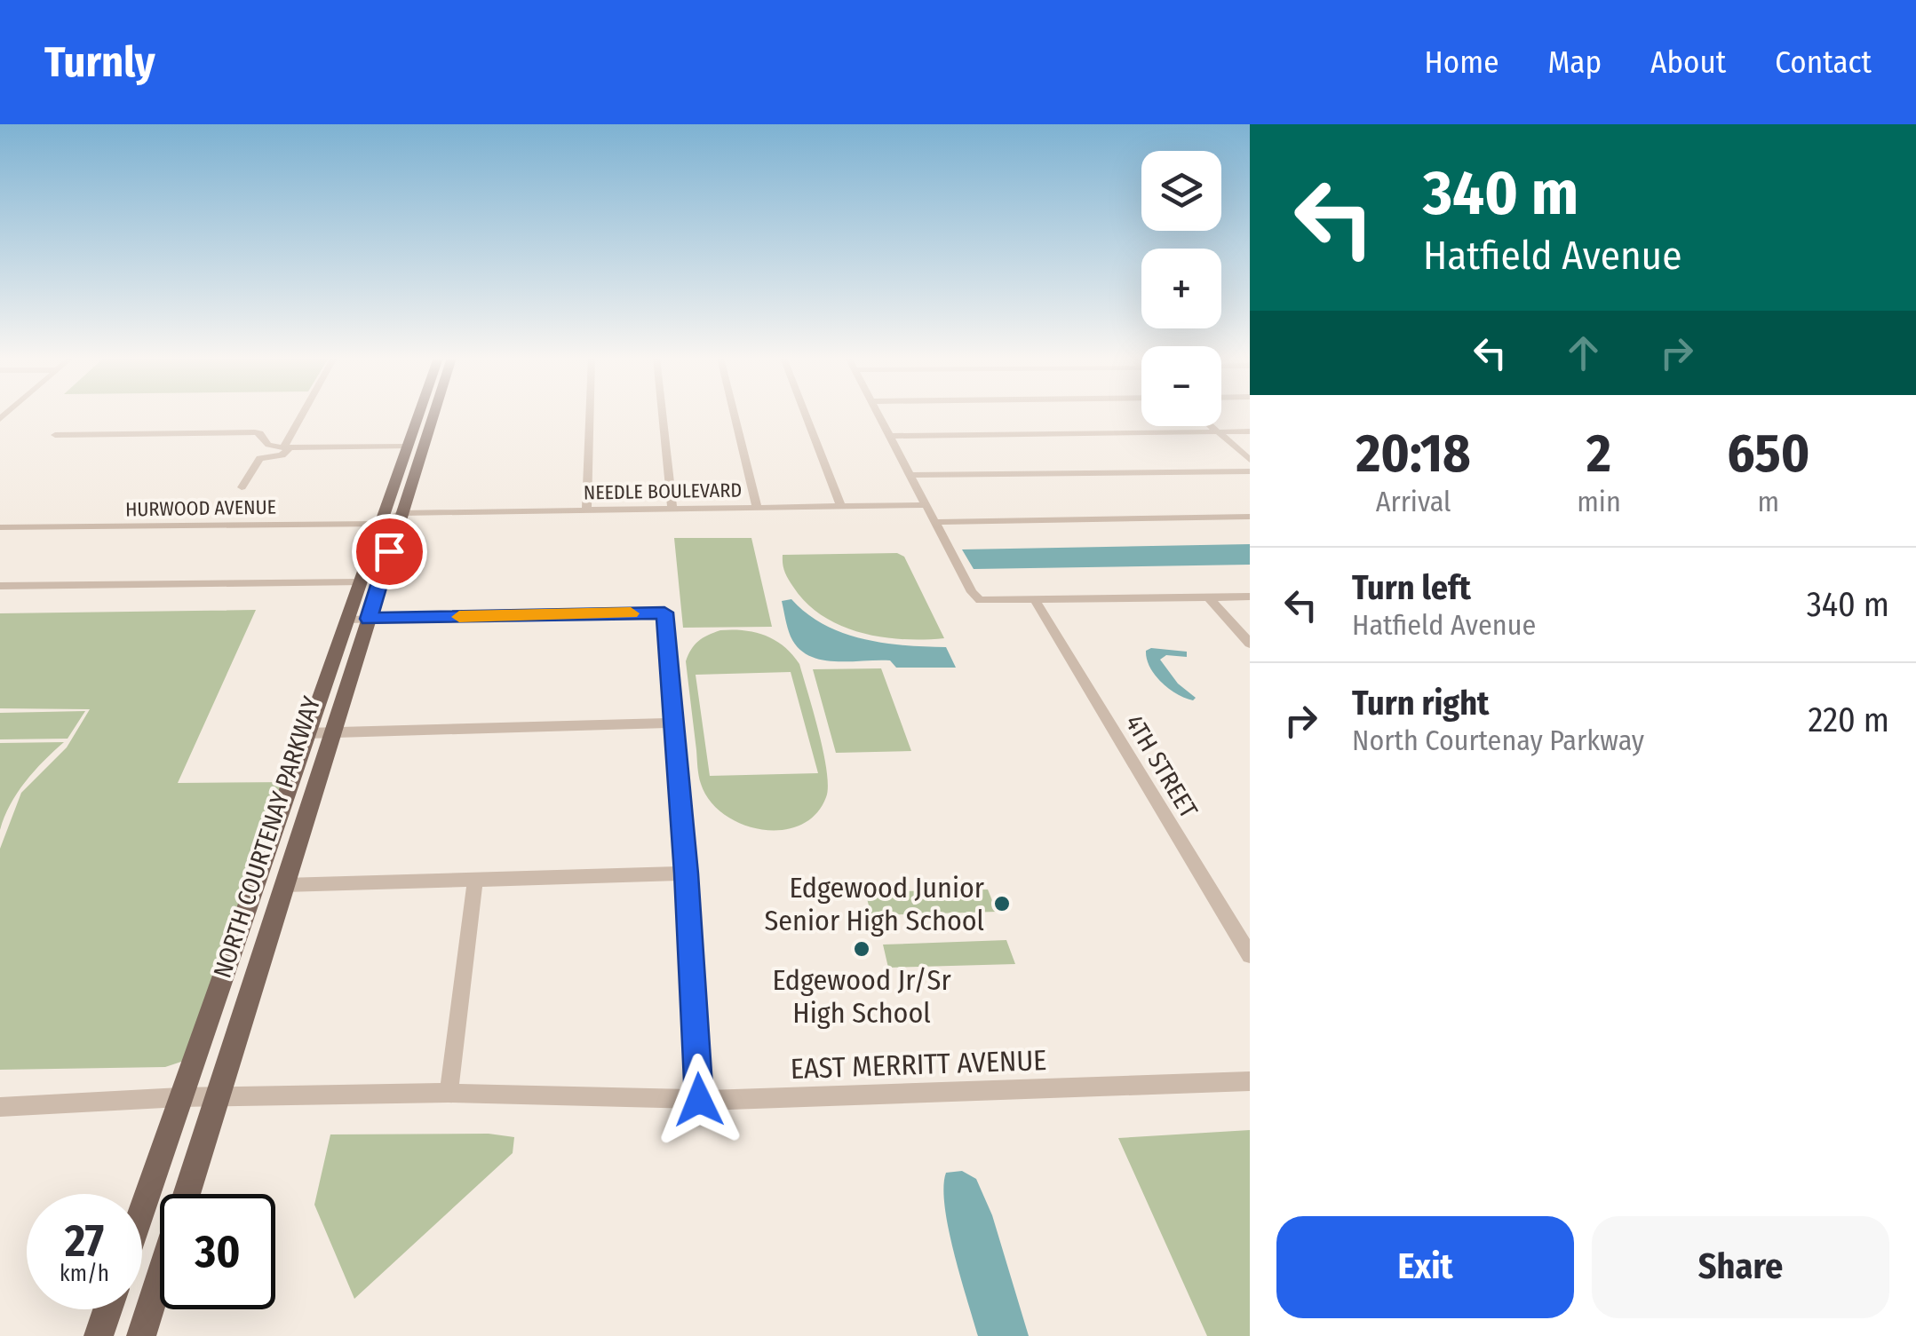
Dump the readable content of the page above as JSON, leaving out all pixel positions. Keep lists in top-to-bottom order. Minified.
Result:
{"streets":{"main road":["NORTH COURTENAY PARKWAY"],"street":["NEEDLE BOULEVARD","HURWOOD AVENUE","4TH STREET","EAST MERRITT AVENUE"]},"crossings":[["NEEDLE BOULEVARD","HURWOOD AVENUE"],["NEEDLE BOULEVARD","NORTH COURTENAY PARKWAY"],["HURWOOD AVENUE","NORTH COURTENAY PARKWAY"],["NORTH COURTENAY PARKWAY","EAST MERRITT AVENUE"]],"places":["Edgewood Junior Senior High School","Edgewood Jr/Sr High School"],"page":{"header":"Turnly","nav":["Home","Map","About","Contact"],"turn":["340 m","Hatfield Avenue"],"map_buttons":["+","−"],"eta":["20:18","Arrival","2","min","650","m"],"list":[{"name":"Turn left","note":"Hatfield Avenue","value":"340 m"},{"name":"Turn right","note":"North Courtenay Parkway","value":"220 m"}],"speed":"27 km/h","limit":"30","buttons":["Exit","Share"]}}
